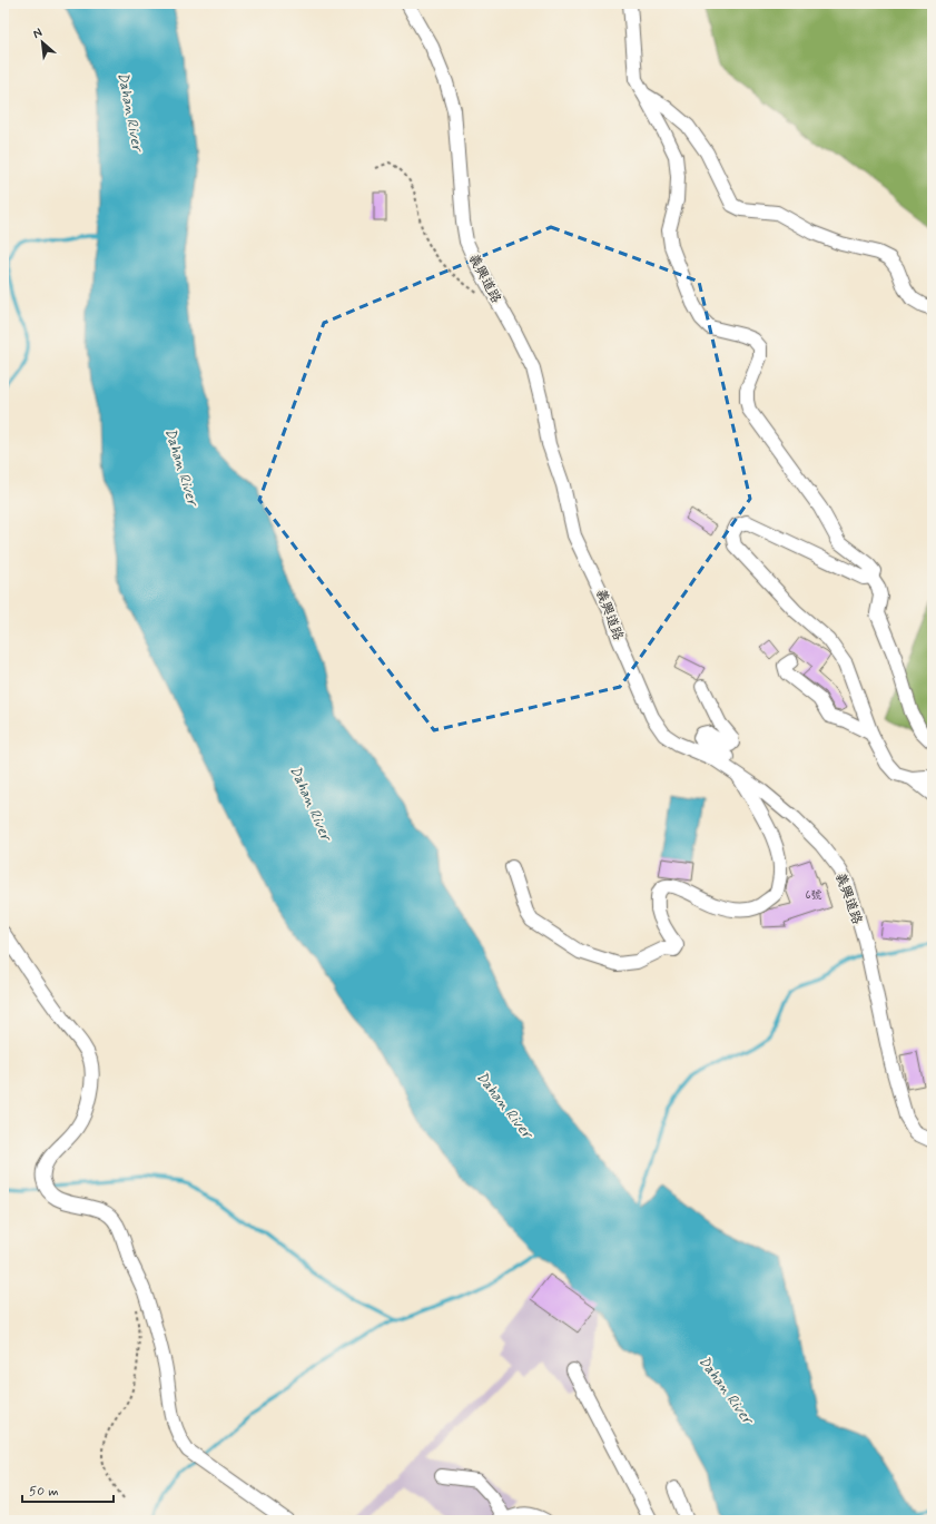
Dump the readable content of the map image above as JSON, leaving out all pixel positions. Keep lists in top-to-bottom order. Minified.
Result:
{"streets":{"street":["義興道路"]},"water":["Dahan River"],"house_numbers":["6號"],"scale_bar":"50 m","north":"top left"}
